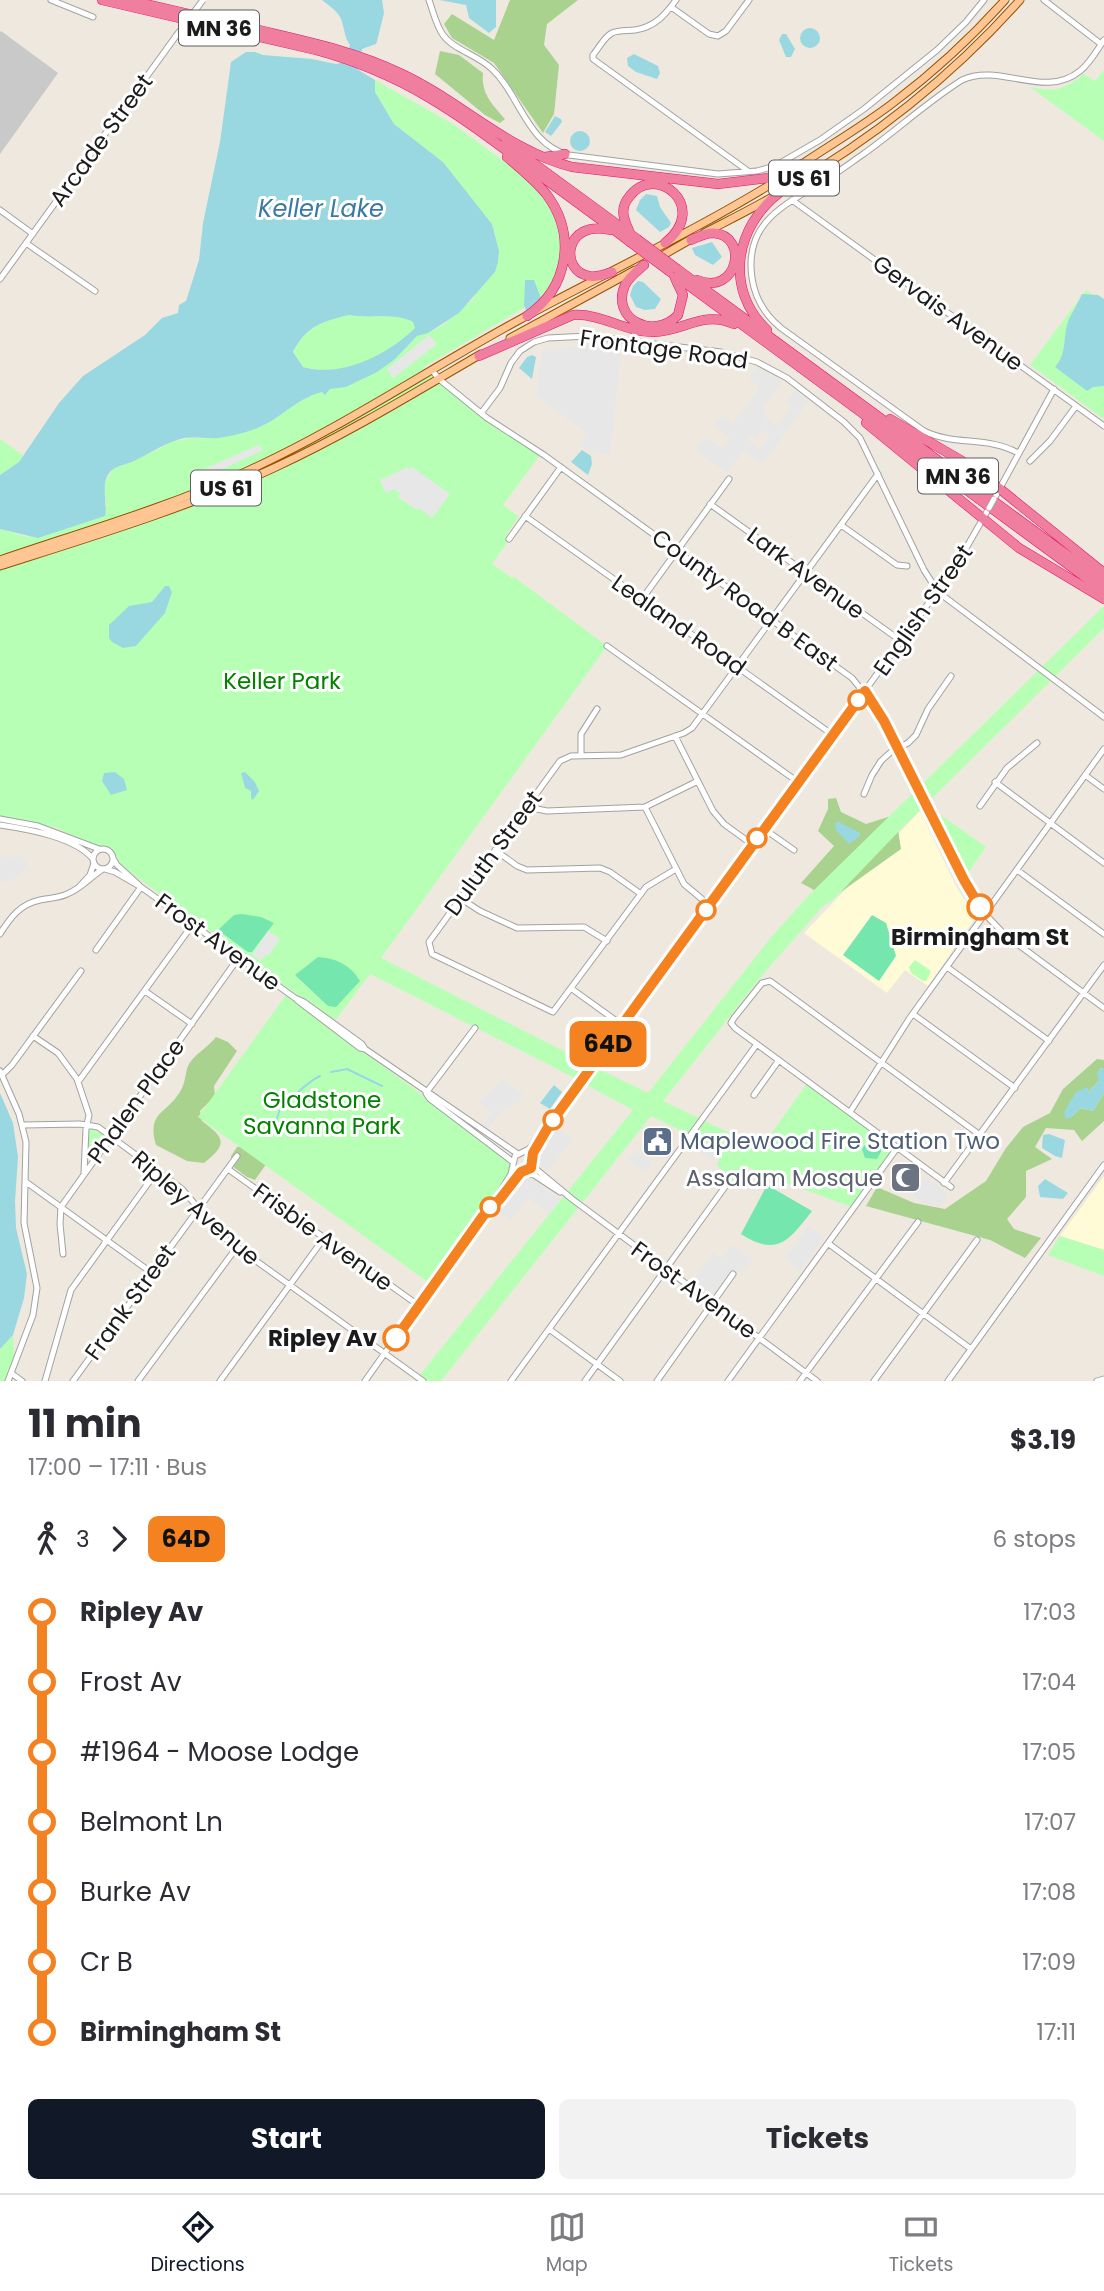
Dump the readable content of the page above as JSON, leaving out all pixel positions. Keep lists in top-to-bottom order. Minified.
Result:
{"streets":{"highway":["MN 36"],"main road":["US 61"],"street":["Arcade Street","Gervais Avenue","Frontage Road","Lark Avenue","County Road B East","English Street","Lealand Road","Duluth Street","Frost Avenue","Phalen Place","Ripley Avenue","Frisbie Avenue","Frank Street"]},"crossings":[["US 61","County Road B East"],["Gervais Avenue","English Street"],["Frontage Road","County Road B East"],["Frontage Road","English Street"],["Lark Avenue","English Street"],["County Road B East","English Street"],["English Street","Lealand Road"],["English Street","Frost Avenue"],["Frost Avenue","Phalen Place"],["Phalen Place","Ripley Avenue"],["Ripley Avenue","Frank Street"],["Frisbie Avenue","Frank Street"]],"water":["Keller Lake"],"parks":["Keller Park","Gladstone Savanna Park"],"places":{"other":["Birmingham St","Ripley Av"],"public building":["Maplewood Fire Station Two"],"mosque":["Assalam Mosque"]},"lines":["bus line 64D"],"page":{"on_map":"64D","heading":["11 min","17:00 – 17:11 · Bus","$3.19"],"legs":["3","64D","6 stops"],"list":[{"name":"Ripley Av","value":"17:03"},{"name":"Frost Av","value":"17:04"},{"name":"#1964 - Moose Lodge","value":"17:05"},{"name":"Belmont Ln","value":"17:07"},{"name":"Burke Av","value":"17:08"},{"name":"Cr B","value":"17:09"},{"name":"Birmingham St","value":"17:11"}],"buttons":["Start","Tickets"],"tabs":["Directions","Map","Tickets"]}}
